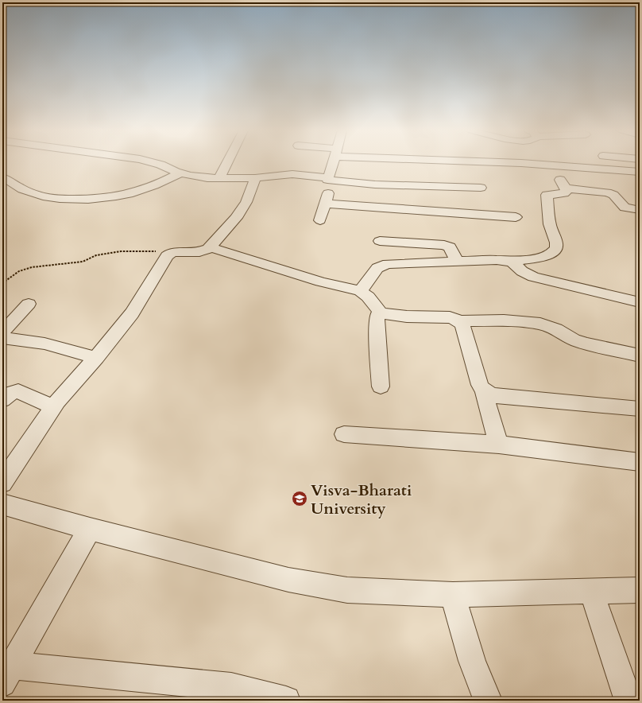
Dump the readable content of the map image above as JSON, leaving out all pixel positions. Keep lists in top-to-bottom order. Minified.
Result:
{"places":{"school or university":["Visva-Bharati University"]}}
